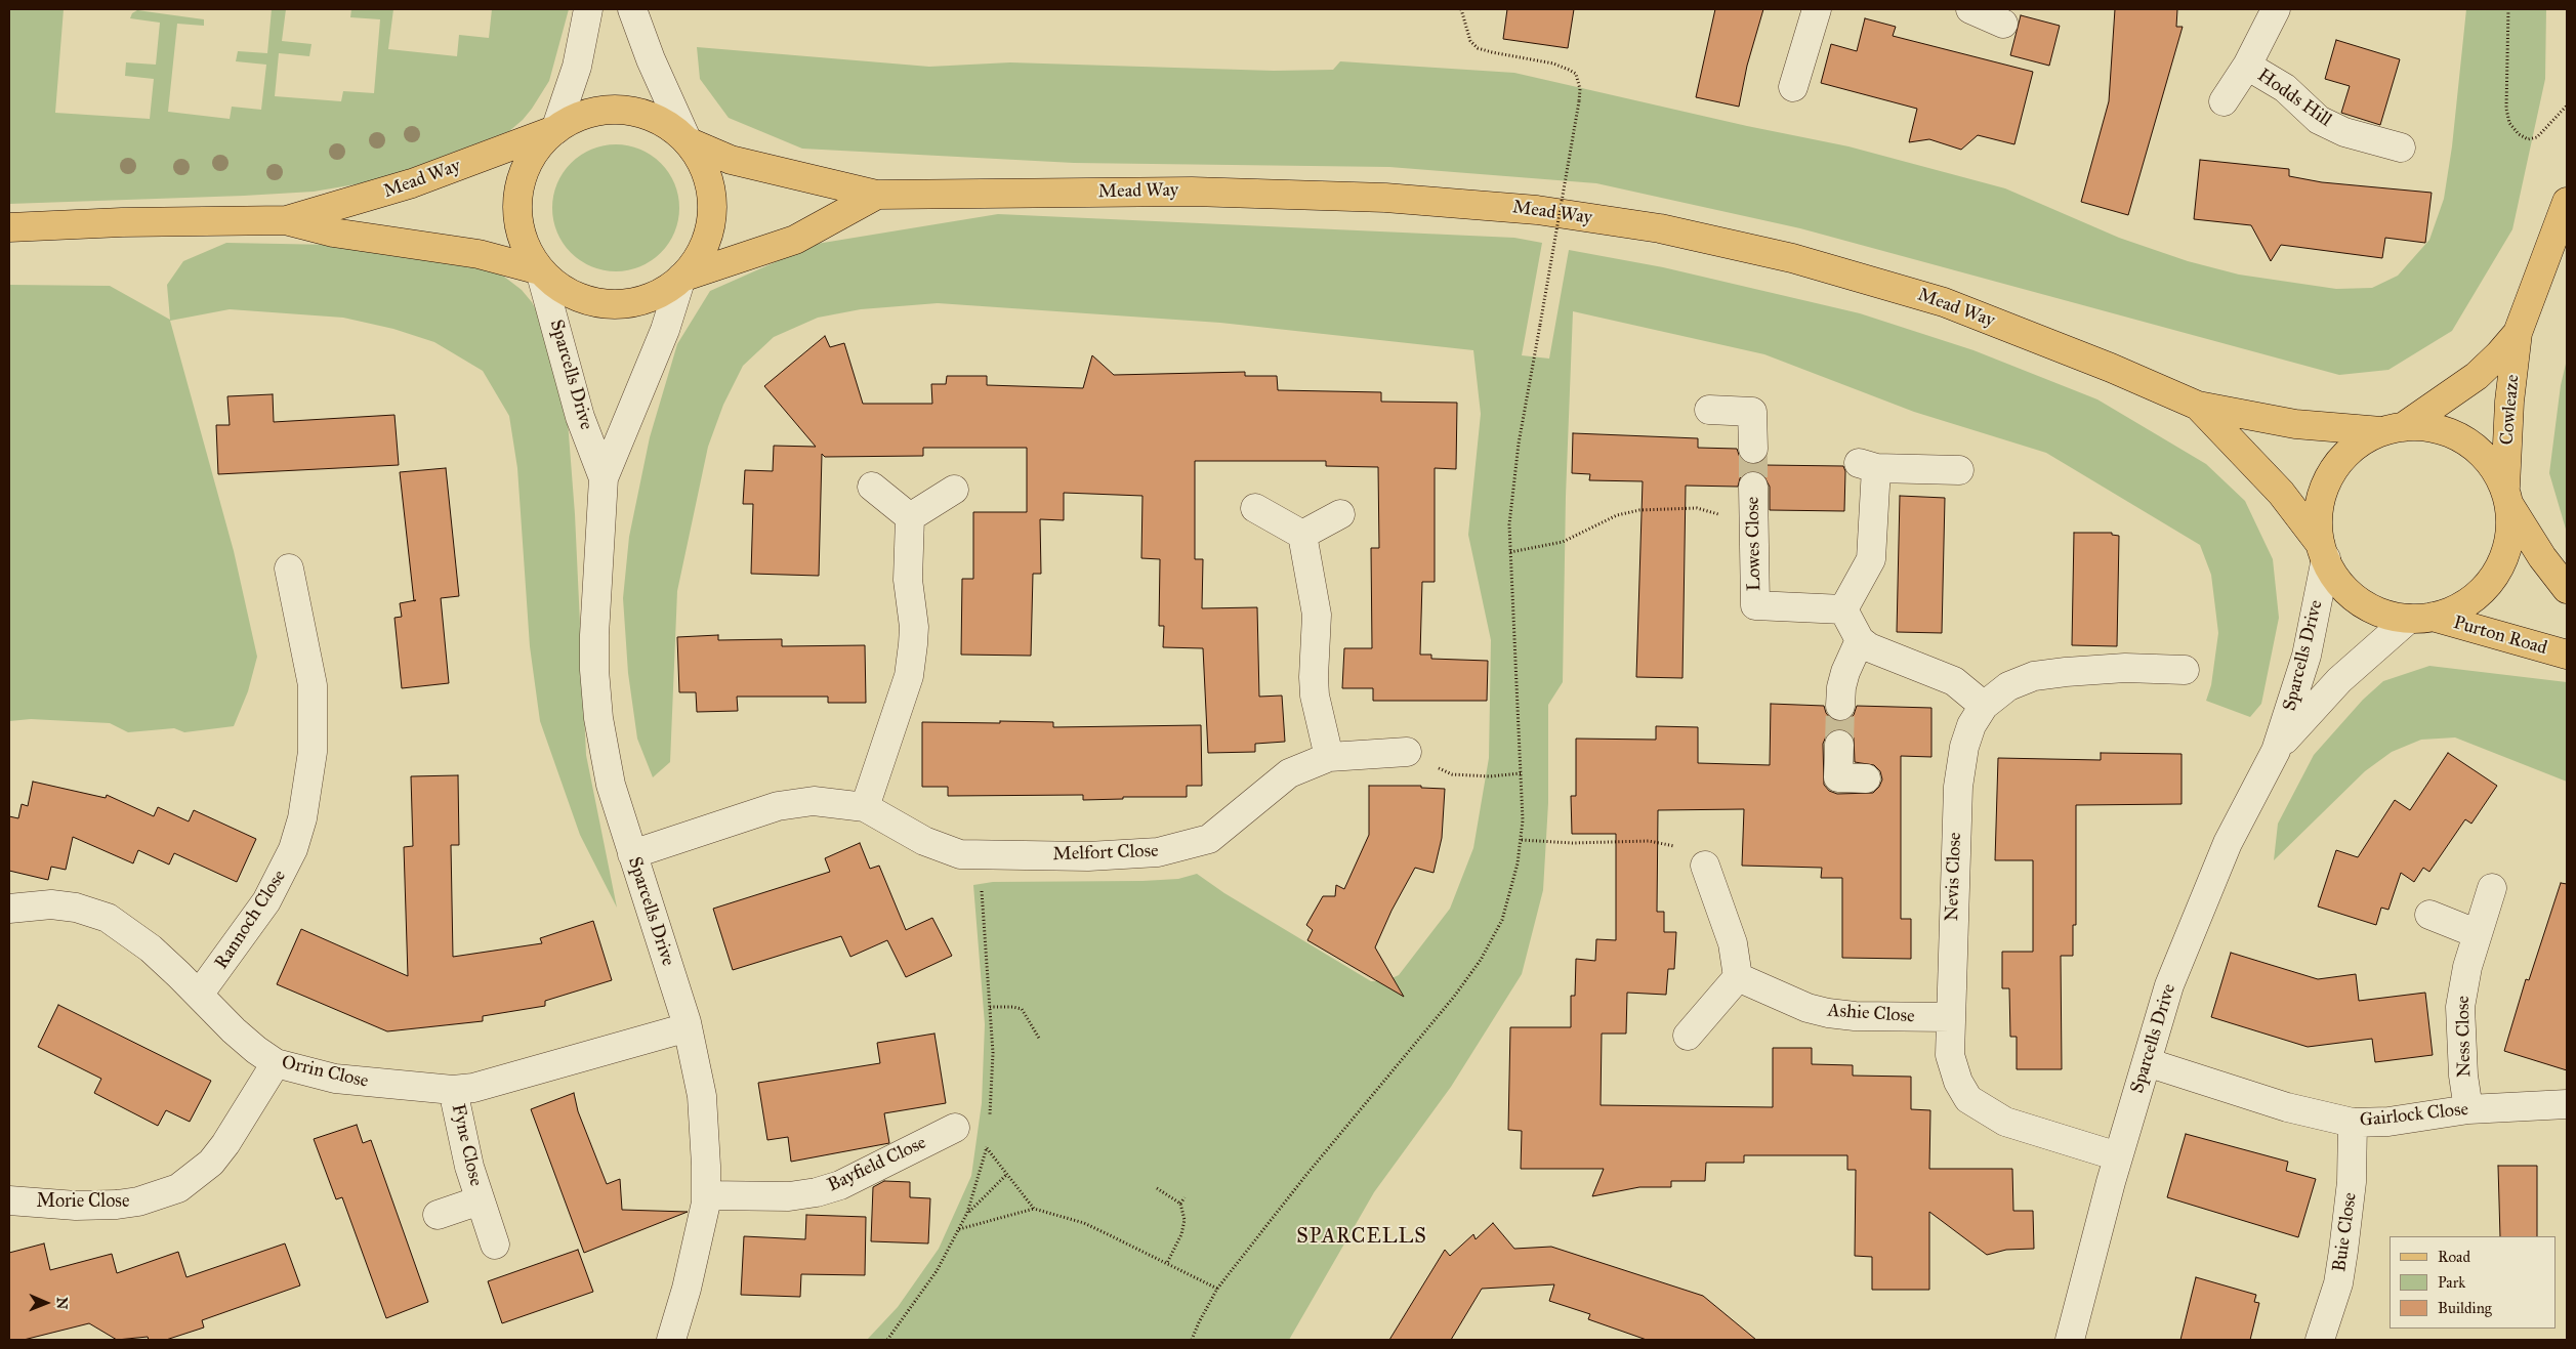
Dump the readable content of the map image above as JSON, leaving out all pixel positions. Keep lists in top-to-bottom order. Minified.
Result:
{"streets":{"main road":["Mead Way","Cowleaze","Purton Road"],"street":["Hodds Hill","Sparcells Drive","Lowes Close","Melfort Close","Nevis Close","Rannoch Close","Ashie Close","Ness Close","Orrin Close","Gairlock Close","Fyne Close","Bayfield Close","Morie Close","Buie Close"]},"crossings":[["Mead Way","Sparcells Drive"],["Mead Way","Cowleaze"],["Sparcells Drive","Purton Road"],["Sparcells Drive","Melfort Close"],["Sparcells Drive","Nevis Close"],["Sparcells Drive","Orrin Close"],["Sparcells Drive","Gairlock Close"],["Sparcells Drive","Bayfield Close"],["Nevis Close","Ashie Close"],["Rannoch Close","Orrin Close"],["Ness Close","Gairlock Close"],["Orrin Close","Fyne Close"],["Orrin Close","Morie Close"],["Gairlock Close","Buie Close"]],"districts":["SPARCELLS"],"legend":["Road","Park","Building"],"north":"right"}
